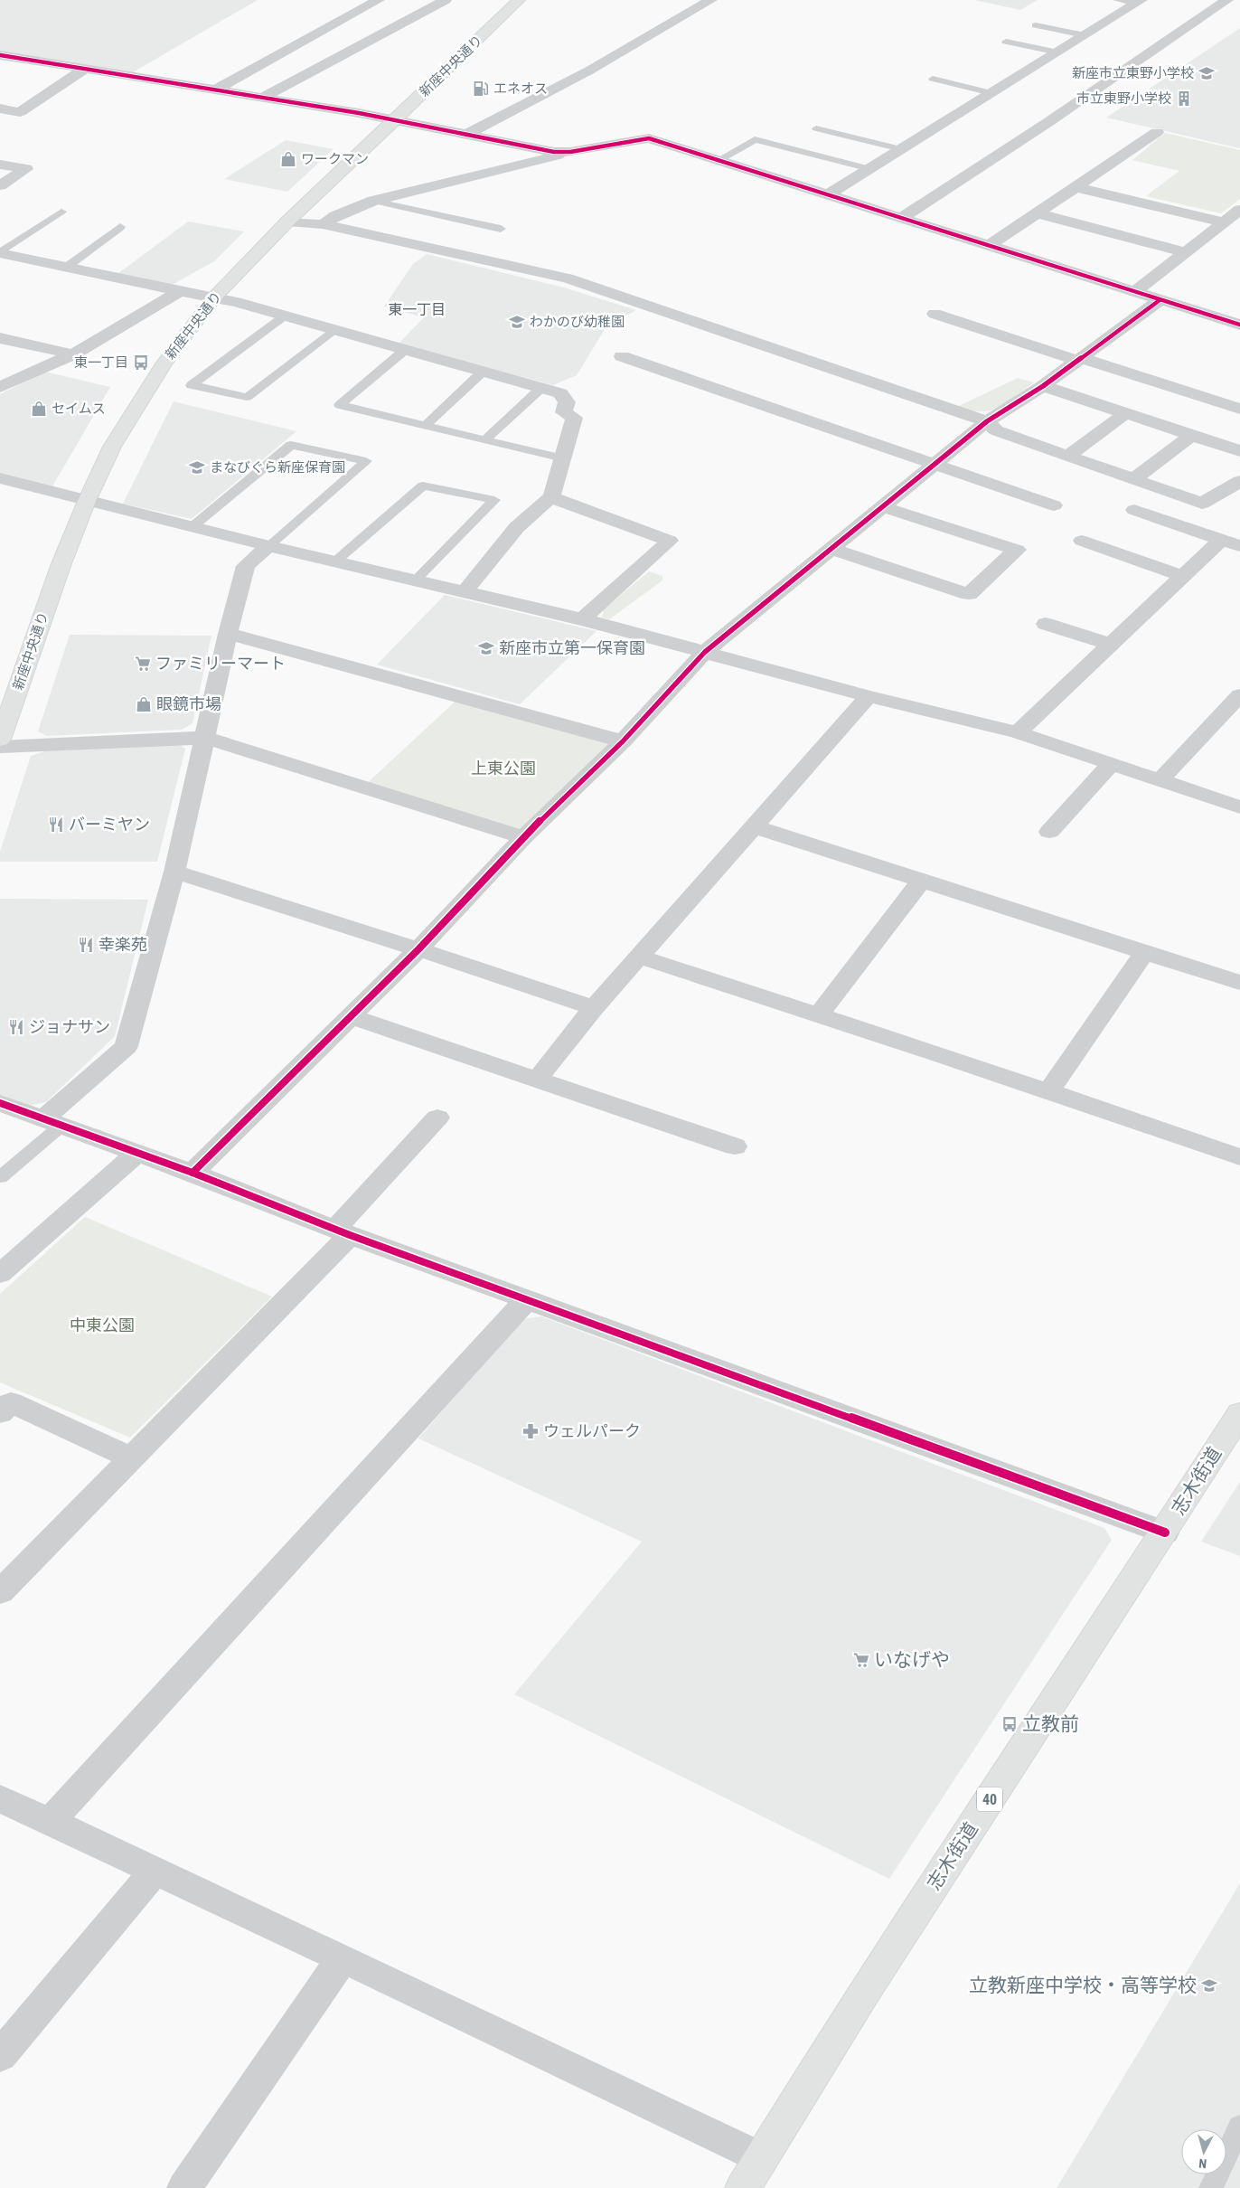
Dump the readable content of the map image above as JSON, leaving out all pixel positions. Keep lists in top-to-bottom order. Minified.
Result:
{"streets":{"street":["新座中央通り","志木街道","40"]},"districts":["東一丁目"],"parks":["上東公園","中東公園"],"places":{"school or university":["新座市立東野小学校","わかのび幼稚園","まなびぐら新座保育園","新座市立第一保育園","立教新座中学校・高等学校"],"fuel station":["エネオス"],"building":["市立東野小学校"],"shop":["ワークマン","セイムス","眼鏡市場"],"bus stop":["東一丁目","立教前"],"supermarket":["ファミリーマート","いなげや"],"restaurant":["バーミヤン","幸楽苑","ジョナサン"],"pharmacy":["ウェルパーク"]},"north":"bottom"}
